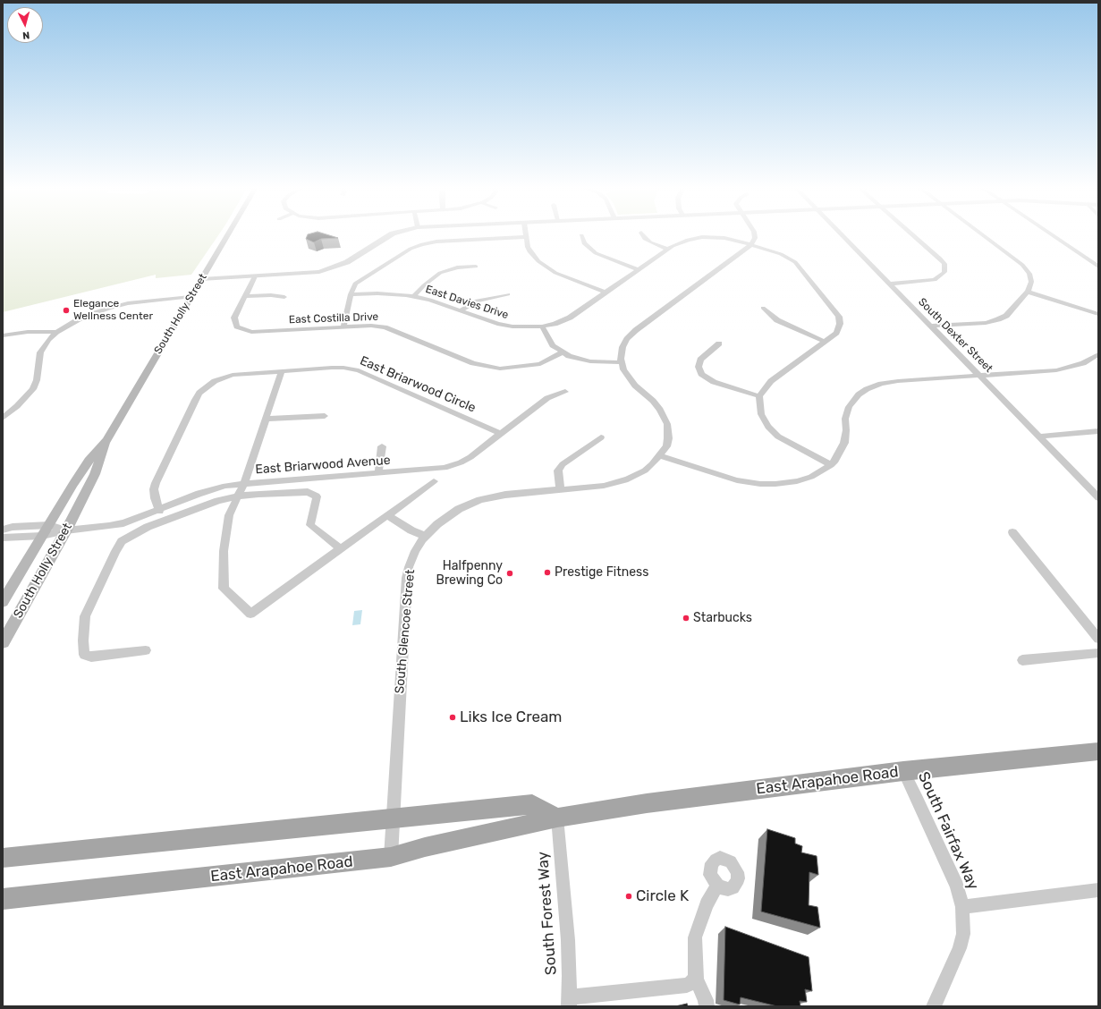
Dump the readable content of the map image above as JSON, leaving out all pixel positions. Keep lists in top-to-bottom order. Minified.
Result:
{"streets":{"main road":["South Holly Street","East Arapahoe Road"],"street":["East Davies Drive","East Costilla Drive","South Dexter Street","East Briarwood Circle","East Briarwood Avenue","South Glencoe Street","South Fairfax Way","South Forest Way"]},"crossings":[["South Holly Street","East Briarwood Avenue"],["East Briarwood Circle","East Briarwood Avenue"],["South Glencoe Street","East Arapahoe Road"],["East Arapahoe Road","South Fairfax Way"],["East Arapahoe Road","South Forest Way"]],"places":["Elegance Wellness Center","Prestige Fitness","Halfpenny Brewing Co","Starbucks","Liks Ice Cream","Circle K"],"north":"bottom"}
